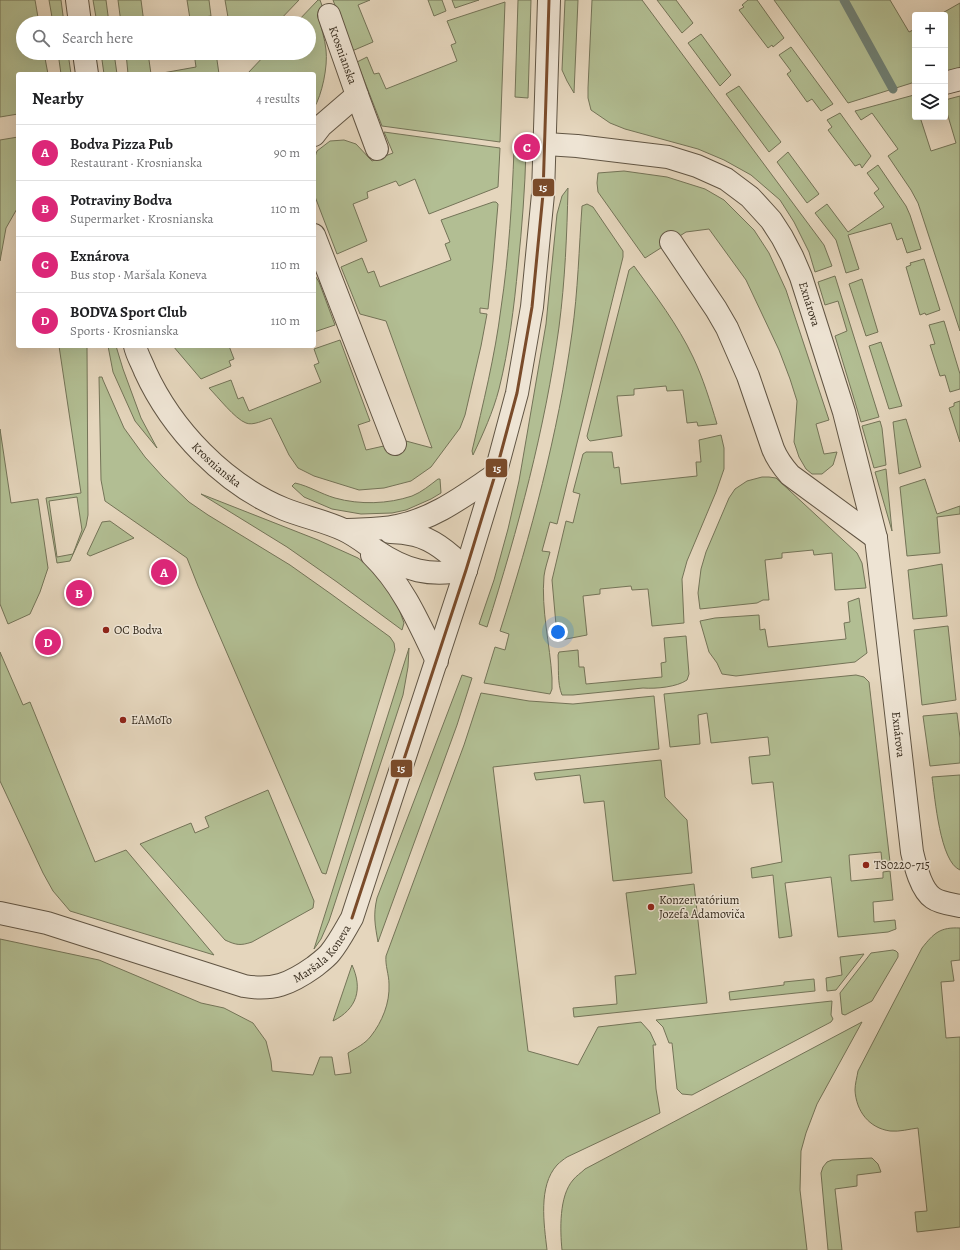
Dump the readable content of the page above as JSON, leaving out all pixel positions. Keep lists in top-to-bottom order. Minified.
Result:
{"streets":{"street":["Krosnianska","Exnárova","Maršala Koneva"]},"crossings":[["Exnárova","Maršala Koneva"]],"places":["OC Bodva","EAMoTo","TS0220-715","Konzervatórium Jozefa Adamoviča"],"lines":["transit line 15"],"page":{"map_buttons":["+","−"],"search":"Search here","heading":["Nearby","4 results"],"list":[{"mark":"A","name":"Bodva Pizza Pub","note":"Restaurant · Krosnianska","value":"90 m"},{"mark":"B","name":"Potraviny Bodva","note":"Supermarket · Krosnianska","value":"110 m"},{"mark":"C","name":"Exnárova","note":"Bus stop · Maršala Koneva","value":"110 m"},{"mark":"D","name":"BODVA Sport Club","note":"Sports · Krosnianska","value":"110 m"}],"pins":["C","A","B","D"]}}
